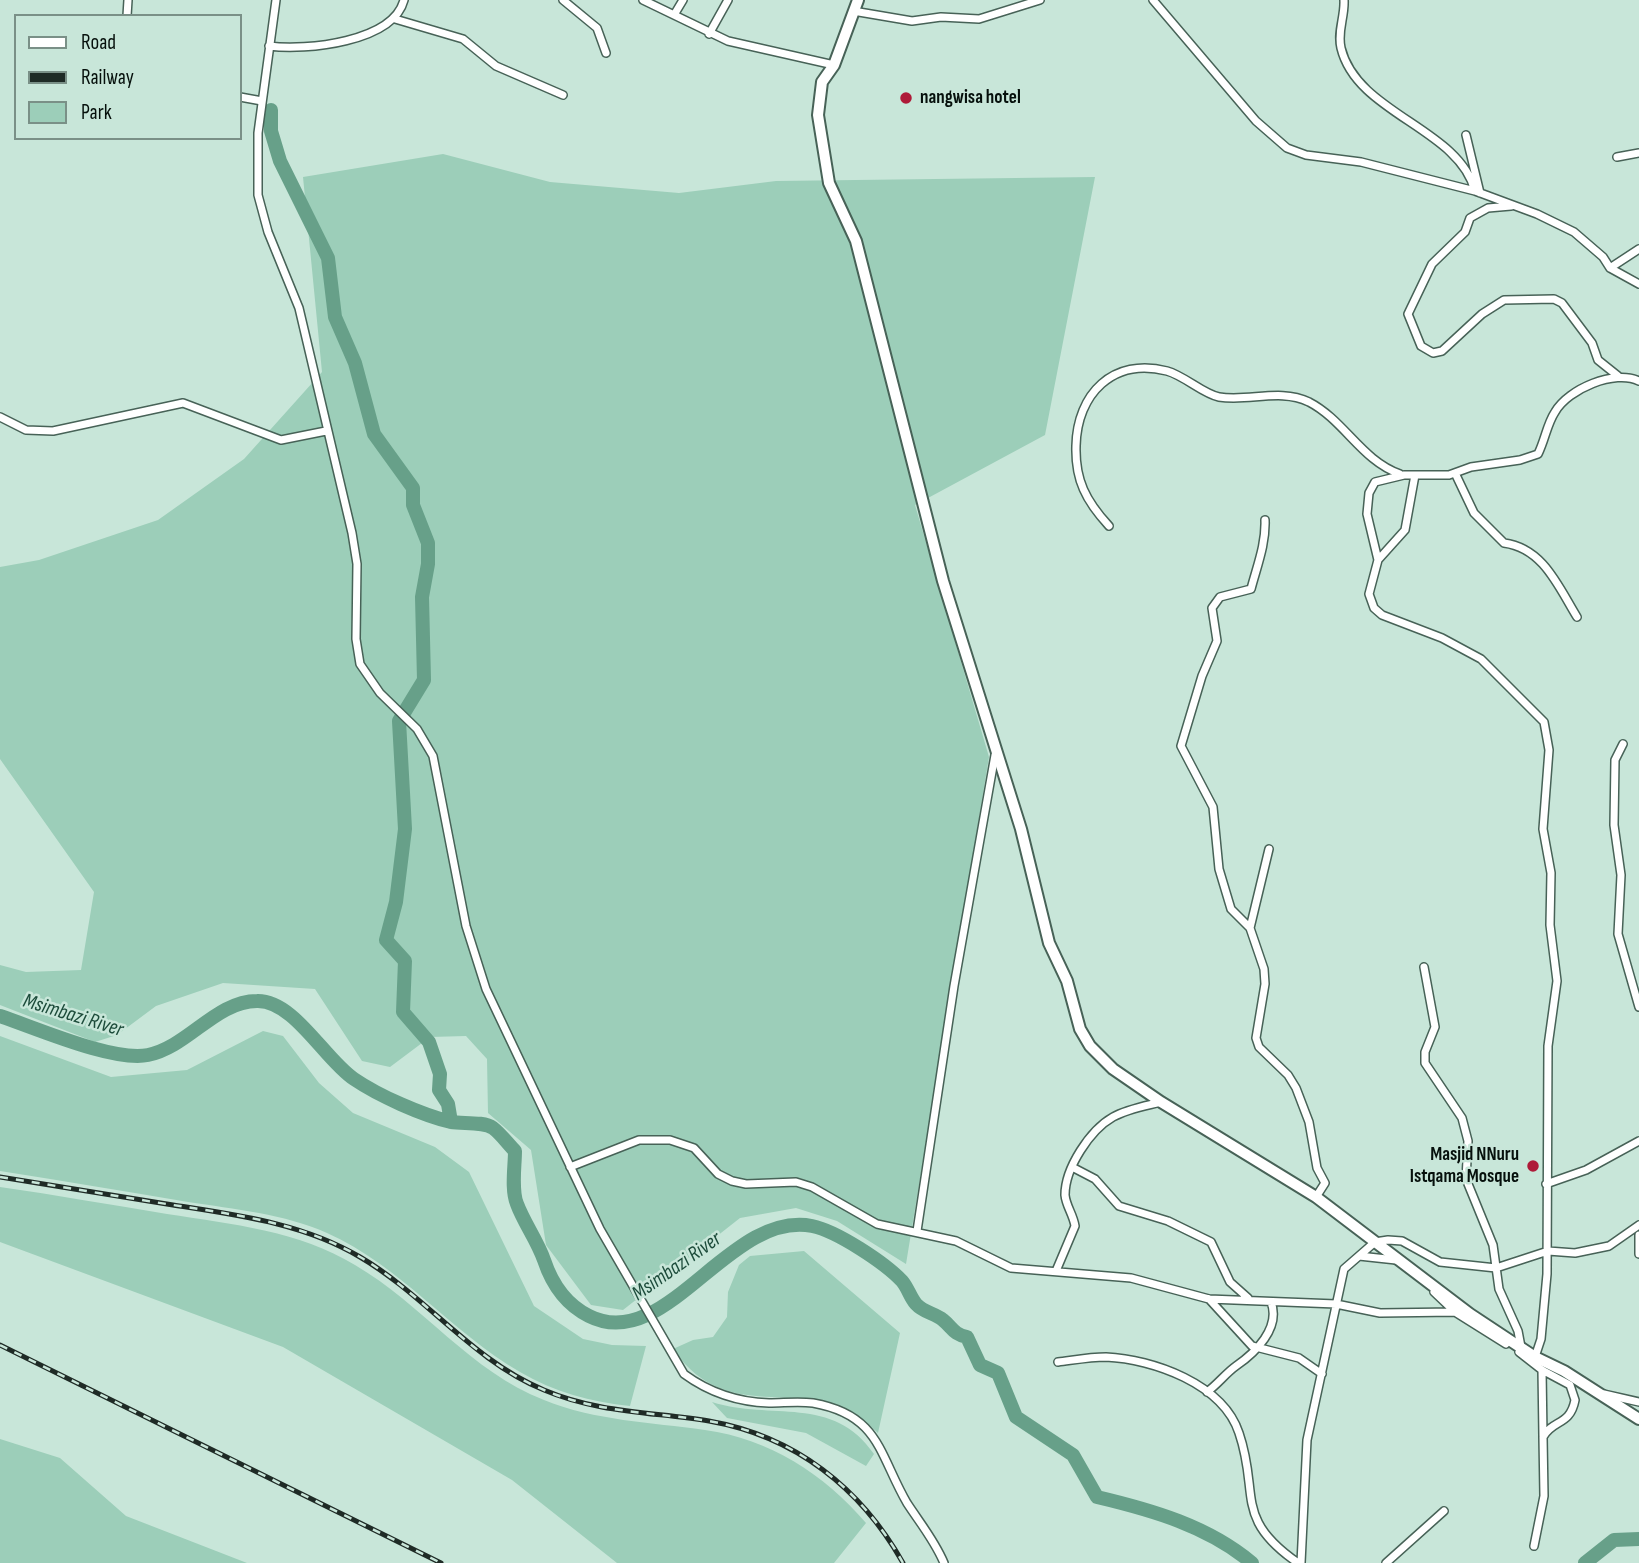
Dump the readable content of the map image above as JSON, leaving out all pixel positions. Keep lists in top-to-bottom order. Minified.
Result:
{"water":["Msimbazi River"],"places":["nangwisa hotel","Masjid NNuru Istqama Mosque"],"legend":["Road","Railway","Park"]}
